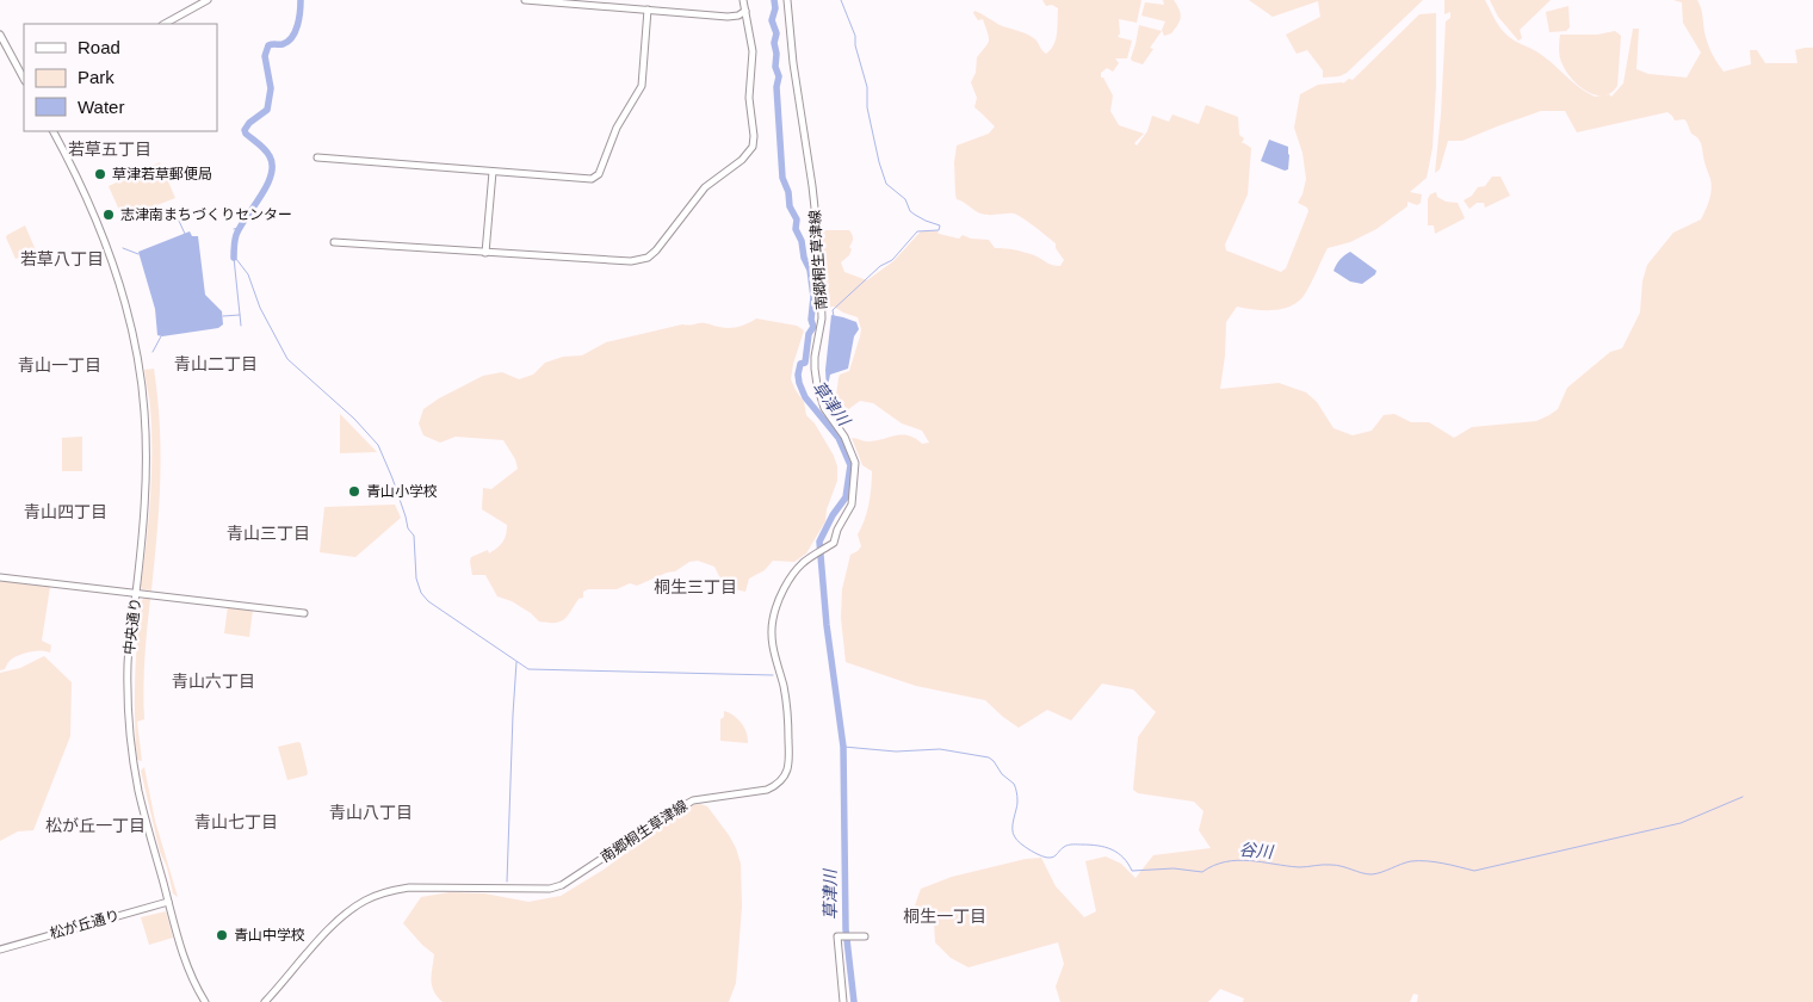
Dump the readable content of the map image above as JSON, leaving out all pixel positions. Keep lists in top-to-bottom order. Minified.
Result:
{"streets":{"street":["南郷桐生草津線","中央通り","松が丘通り"]},"crossings":[["中央通り","松が丘通り"]],"districts":["若草五丁目","若草八丁目","青山二丁目","青山一丁目","青山四丁目","青山三丁目","桐生三丁目","青山六丁目","青山八丁目","青山七丁目","松が丘一丁目","桐生一丁目"],"water":["草津川","谷川"],"places":["草津若草郵便局","志津南まちづくりセンター","青山小学校","青山中学校"],"legend":["Road","Park","Water"]}
